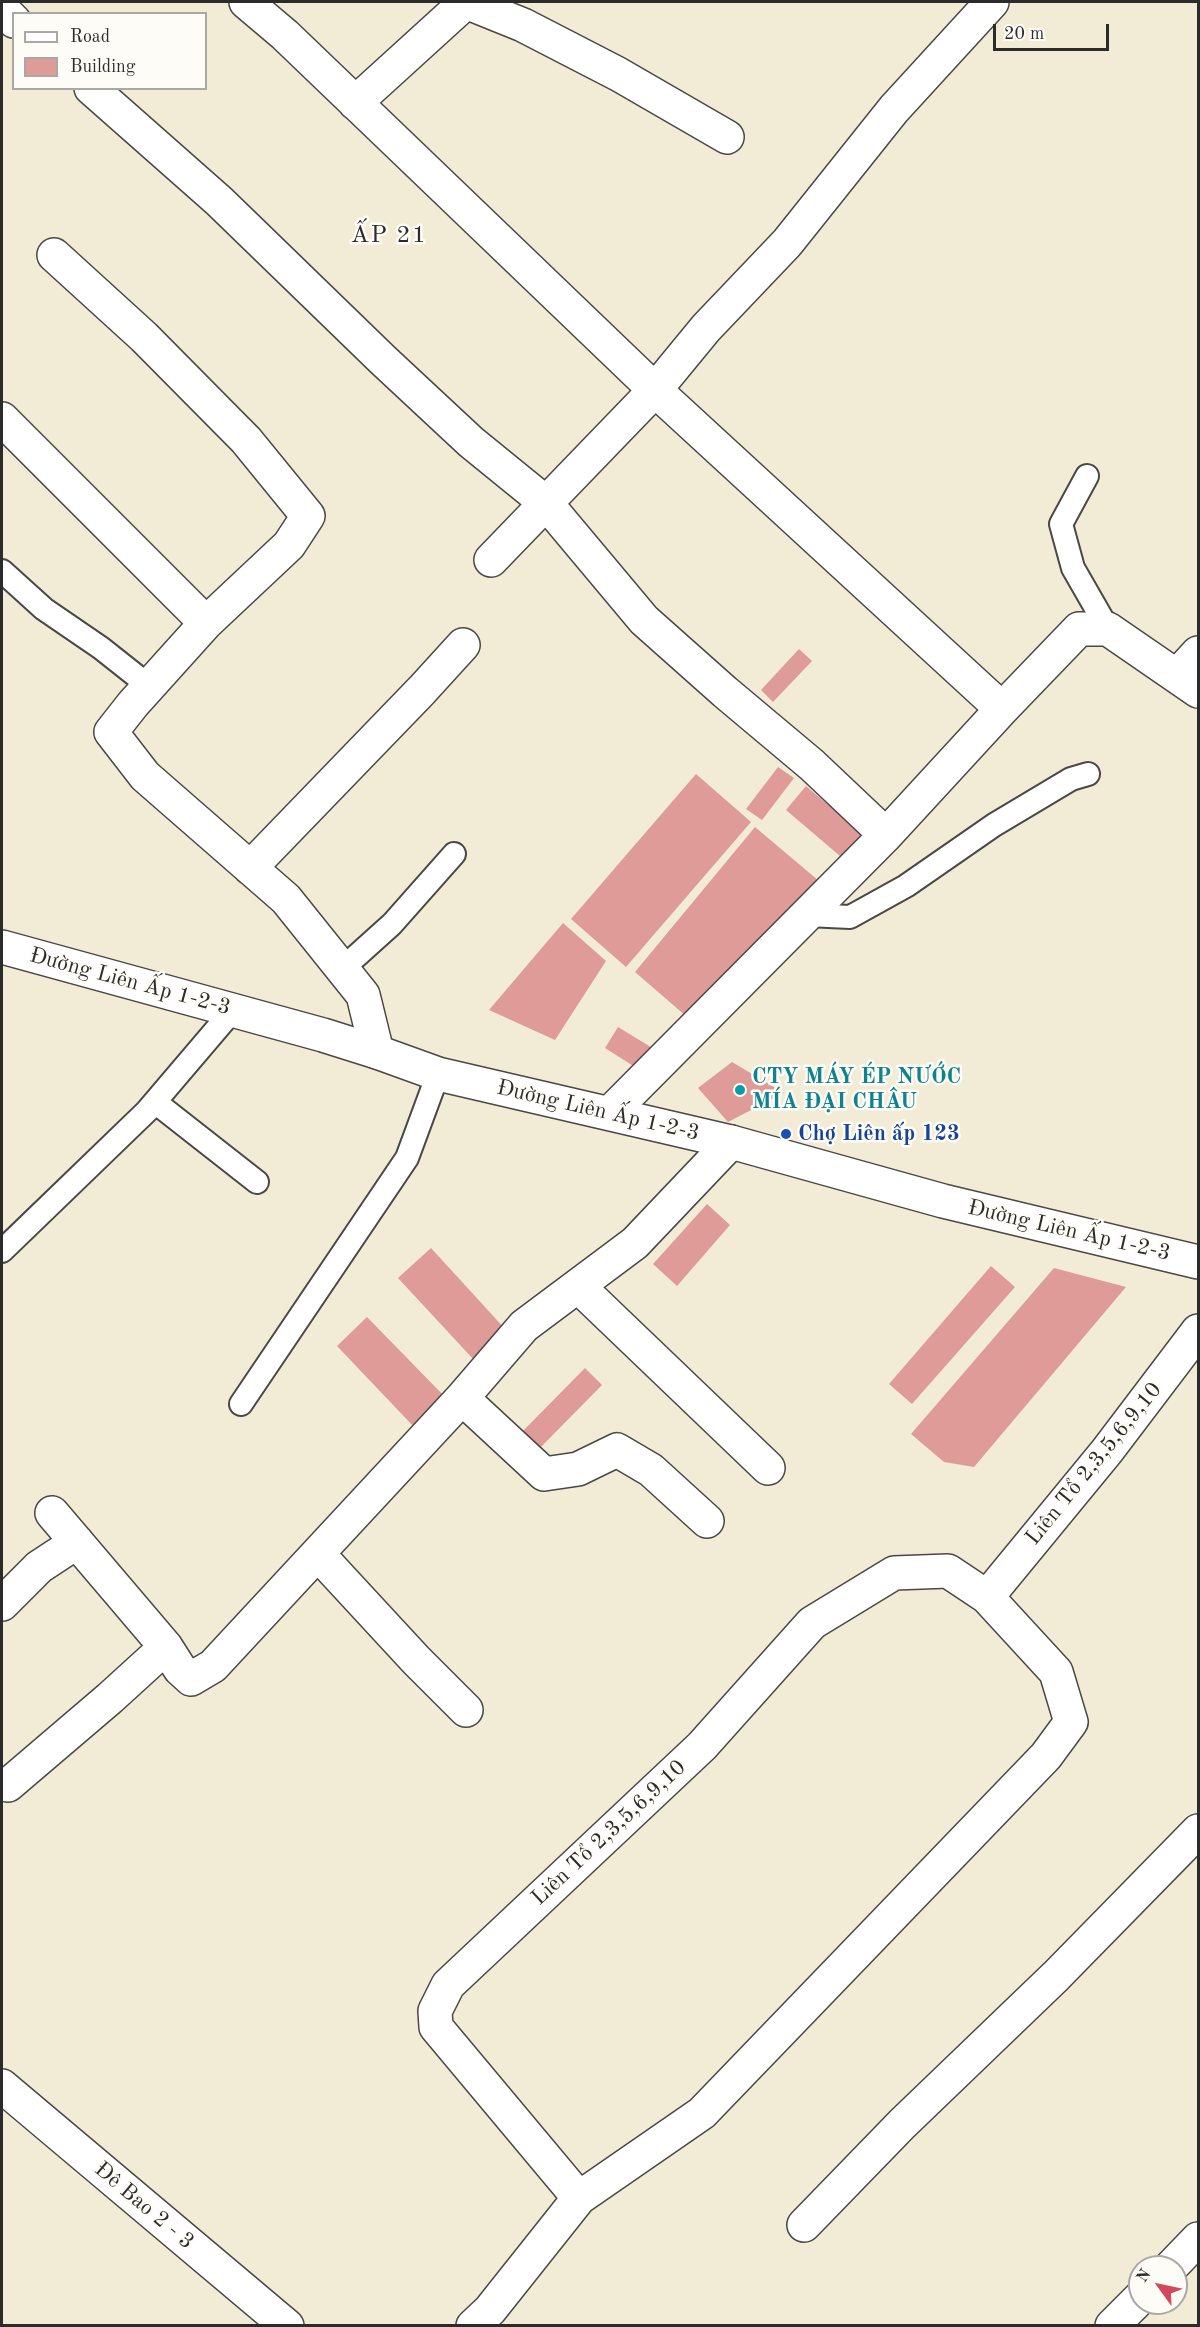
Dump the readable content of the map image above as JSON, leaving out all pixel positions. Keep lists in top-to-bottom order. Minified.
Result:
{"streets":{"street":["Đường Liên Ấp 1-2-3","Liên Tổ 2,3,5,6,9,10","Đê Bao 2 - 3"]},"districts":["ẤP 21"],"places":["CTY MÁY ÉP NƯỚC MÍA ĐẠI CHÂU","Chợ Liên ấp 123"],"legend":["Road","Building"],"scale_bar":"20 m","north":"top left"}
